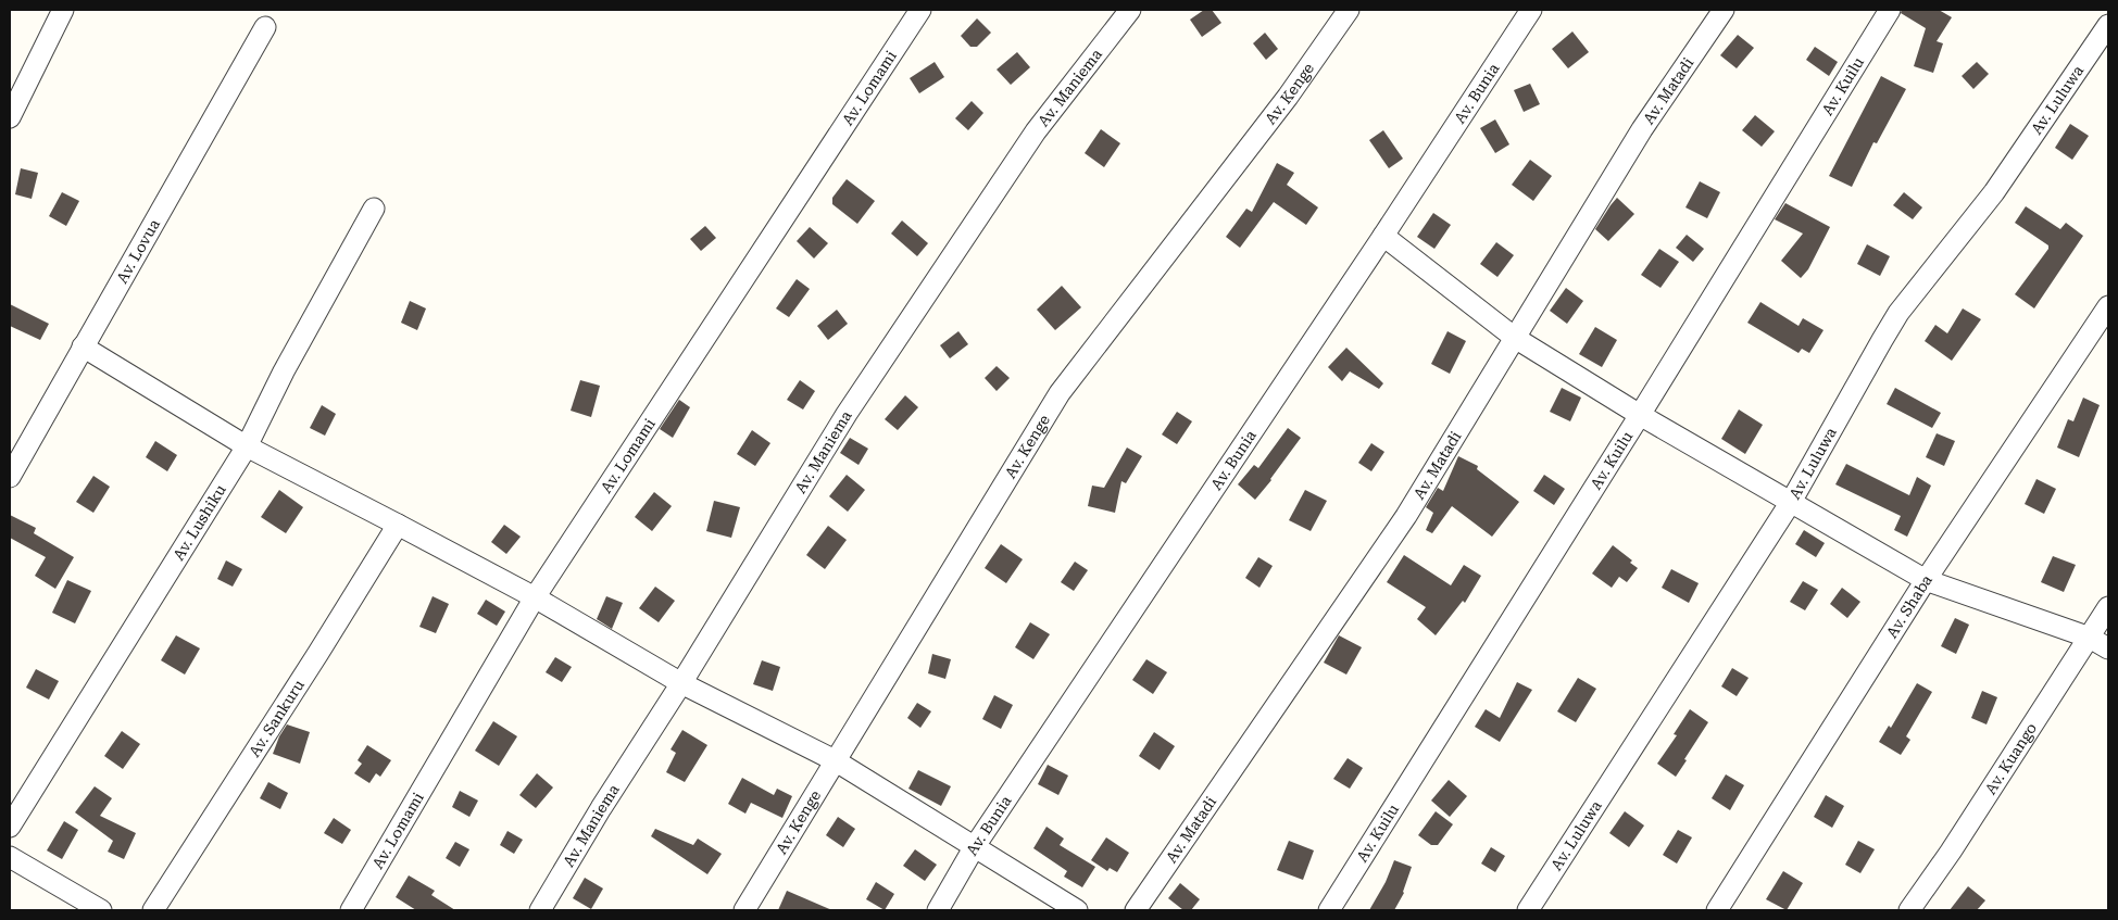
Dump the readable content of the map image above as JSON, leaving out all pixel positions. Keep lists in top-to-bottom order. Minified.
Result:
{"streets":{"street":["Av. Lomami","Av. Kuilu","Av. Maniema","Av. Matadi","Av. Bunia","Av. Kenge","Av. Luluwa","Av. Lovua","Av. Lushiku","Av. Shaba","Av. Sankuru","Av. Kuango"]}}
